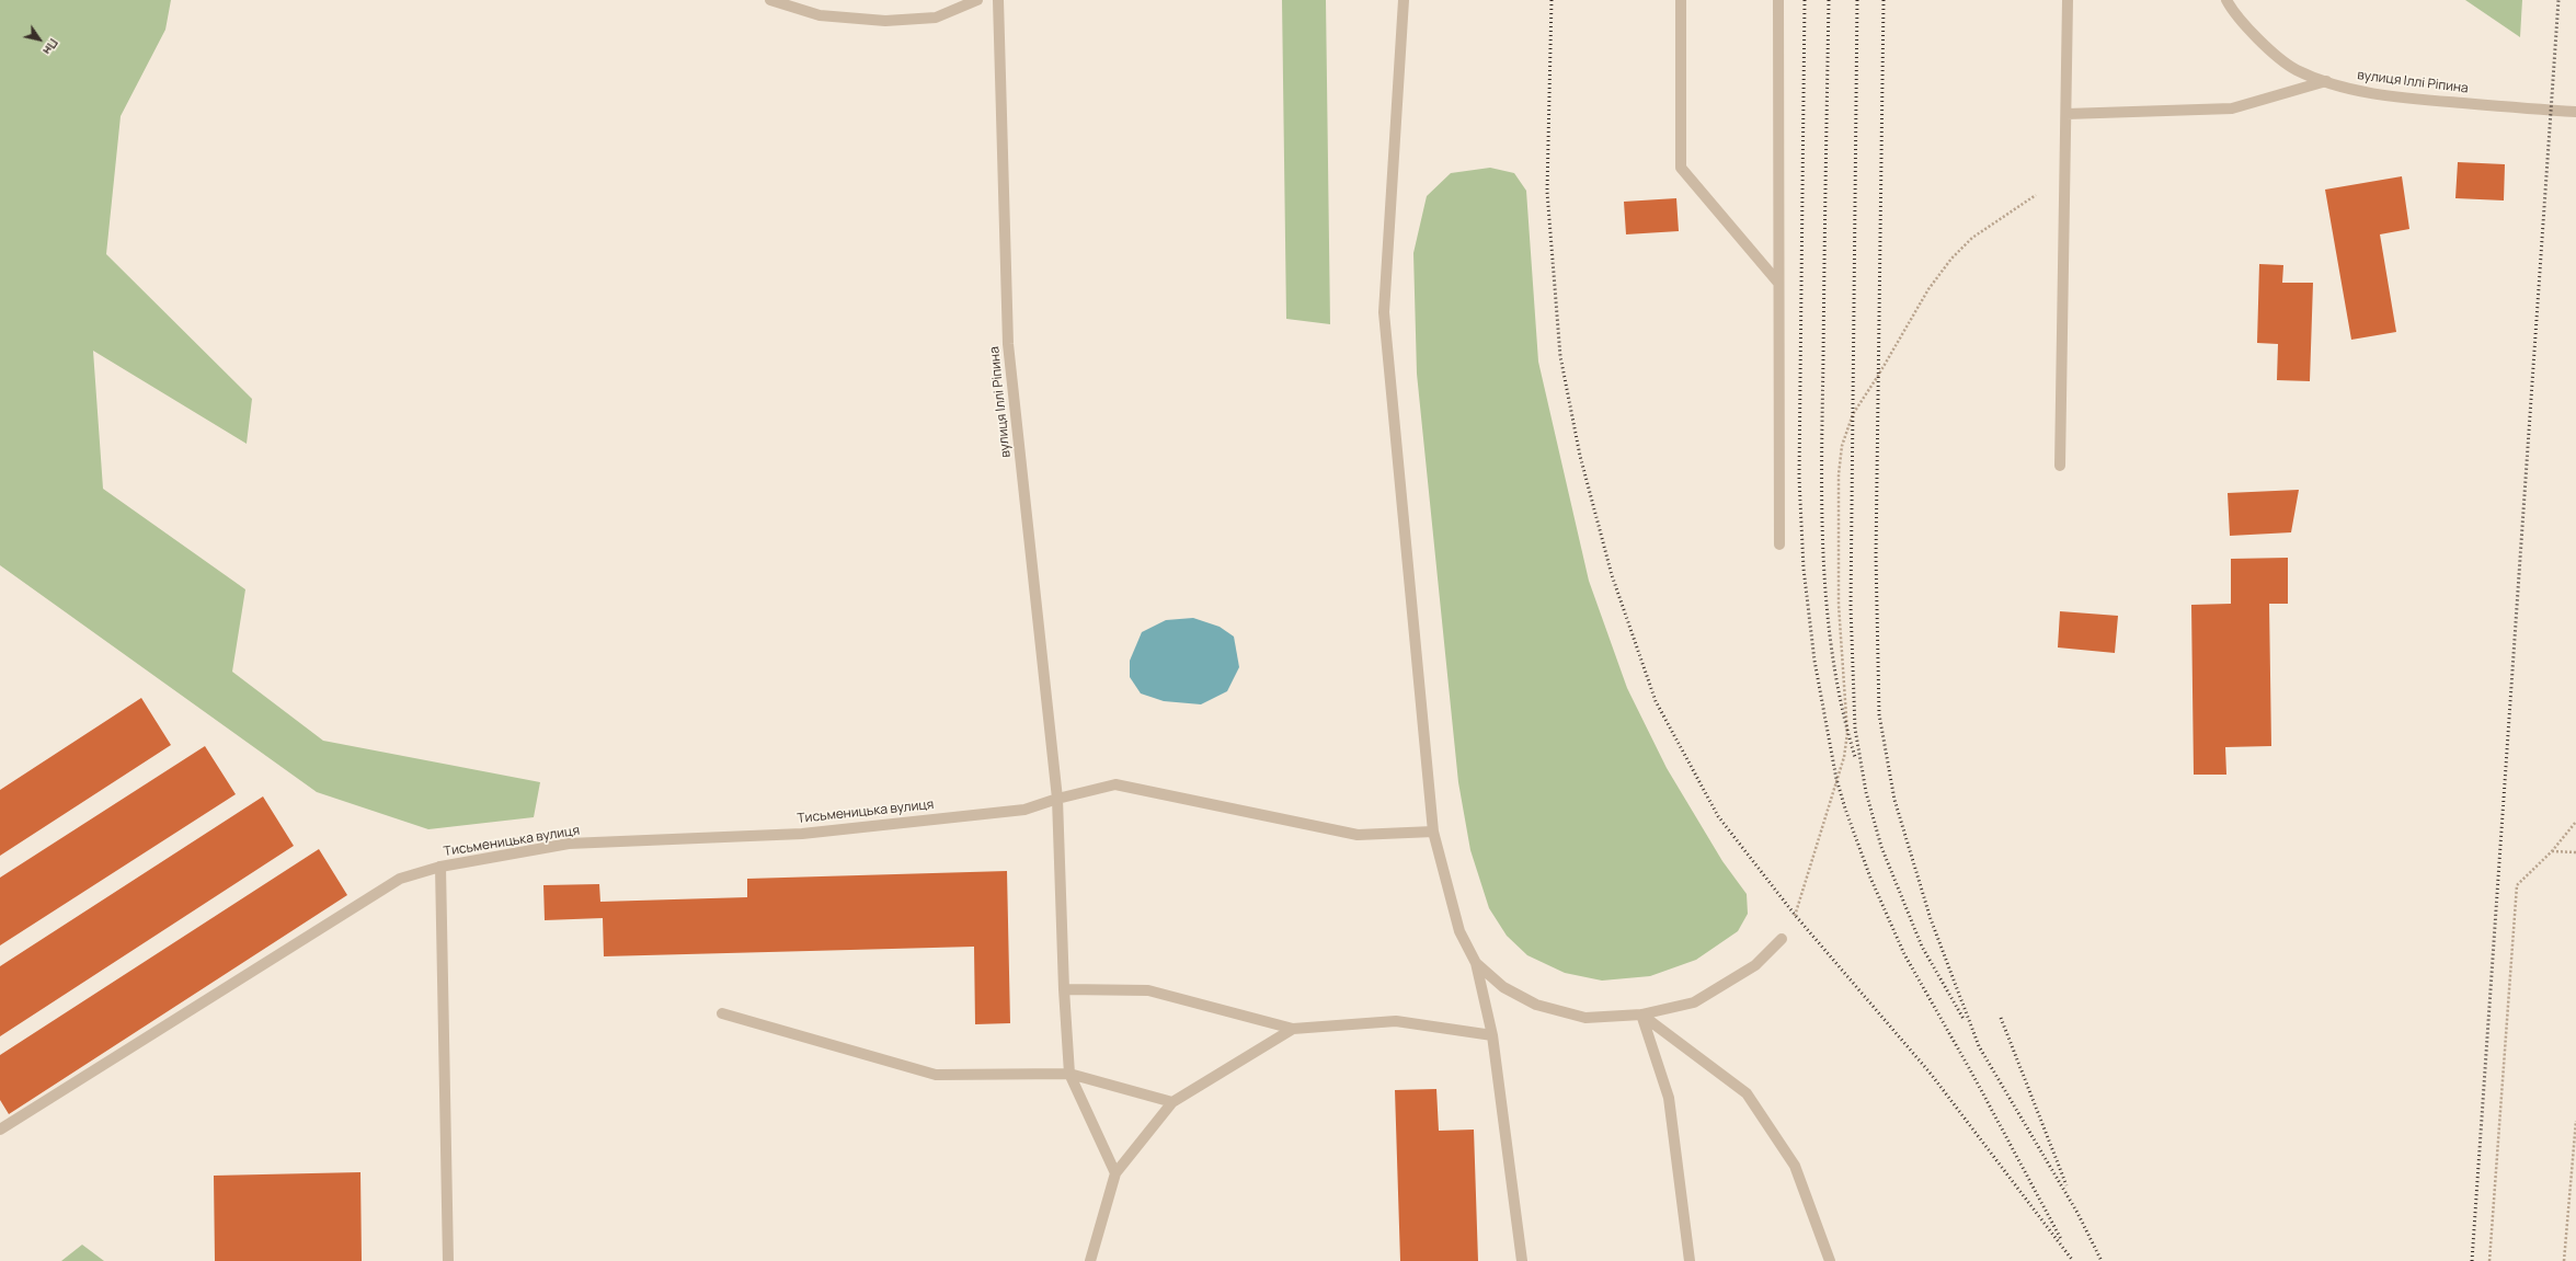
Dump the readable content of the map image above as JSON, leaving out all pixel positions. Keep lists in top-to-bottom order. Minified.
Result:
{"streets":{"street":["вулиця Іллі Ріпина","Тисьменицька вулиця"]},"crossings":[["вулиця Іллі Ріпина","Тисьменицька вулиця"]],"north":"bottom right"}
